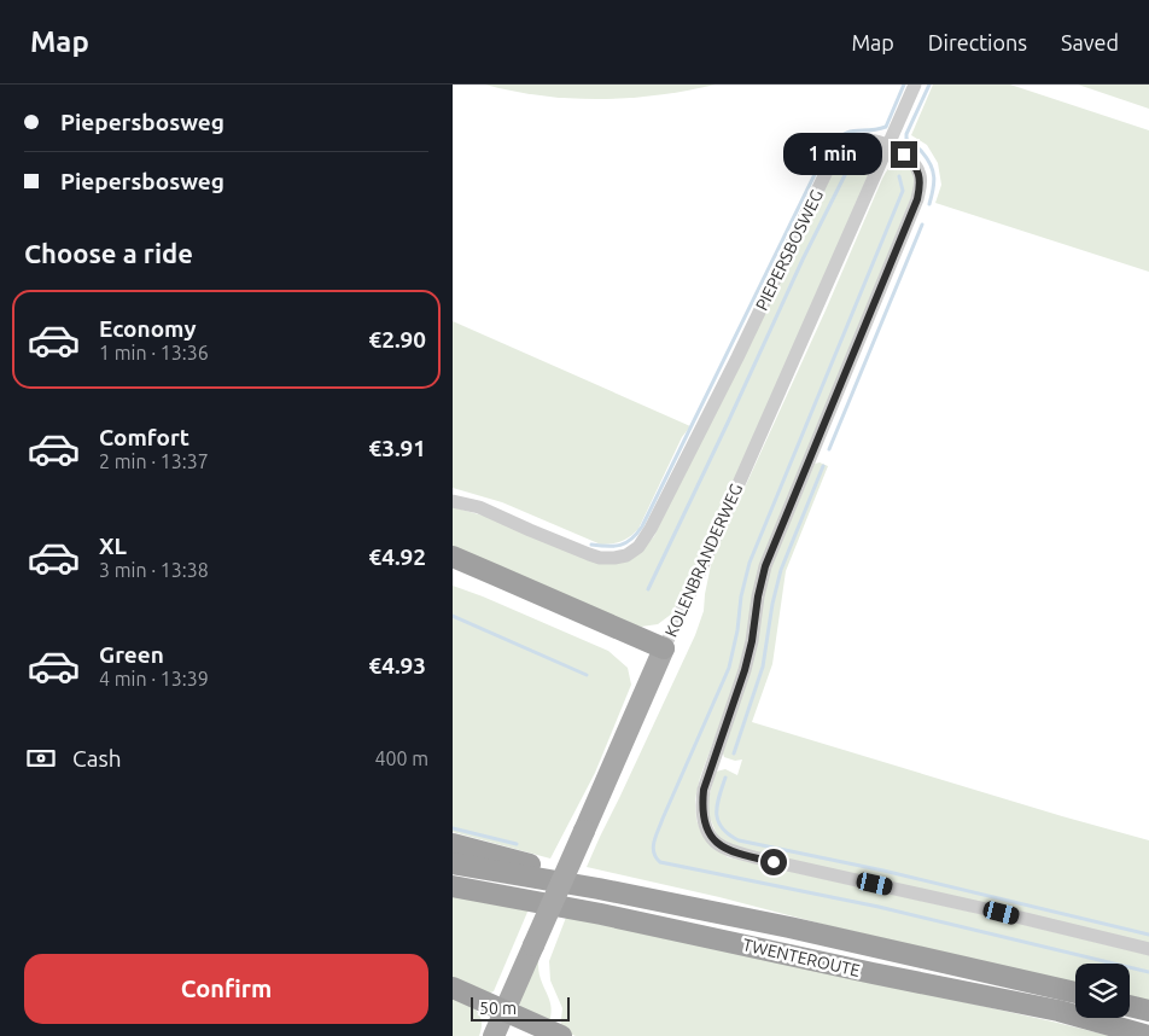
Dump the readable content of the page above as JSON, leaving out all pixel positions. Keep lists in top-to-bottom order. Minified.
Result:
{"streets":{"highway":["TWENTEROUTE"],"main road":["KOLENBRANDERWEG"],"street":["PIEPERSBOSWEG"]},"crossings":[["PIEPERSBOSWEG","KOLENBRANDERWEG"]],"scale_bar":"50 m","page":{"header":"Map","nav":["Map","Directions","Saved"],"banner":["Piepersbosweg","Piepersbosweg"],"bubble":"1 min","heading":"Choose a ride","list":[{"name":"Economy","note":"1 min · 13:36","value":"€2.90"},{"name":"Comfort","note":"2 min · 13:37","value":"€3.91"},{"name":"XL","note":"3 min · 13:38","value":"€4.92"},{"name":"Green","note":"4 min · 13:39","value":"€4.93"}],"pay":["Cash","400 m"],"buttons":"Confirm","scale":"50 m"}}
